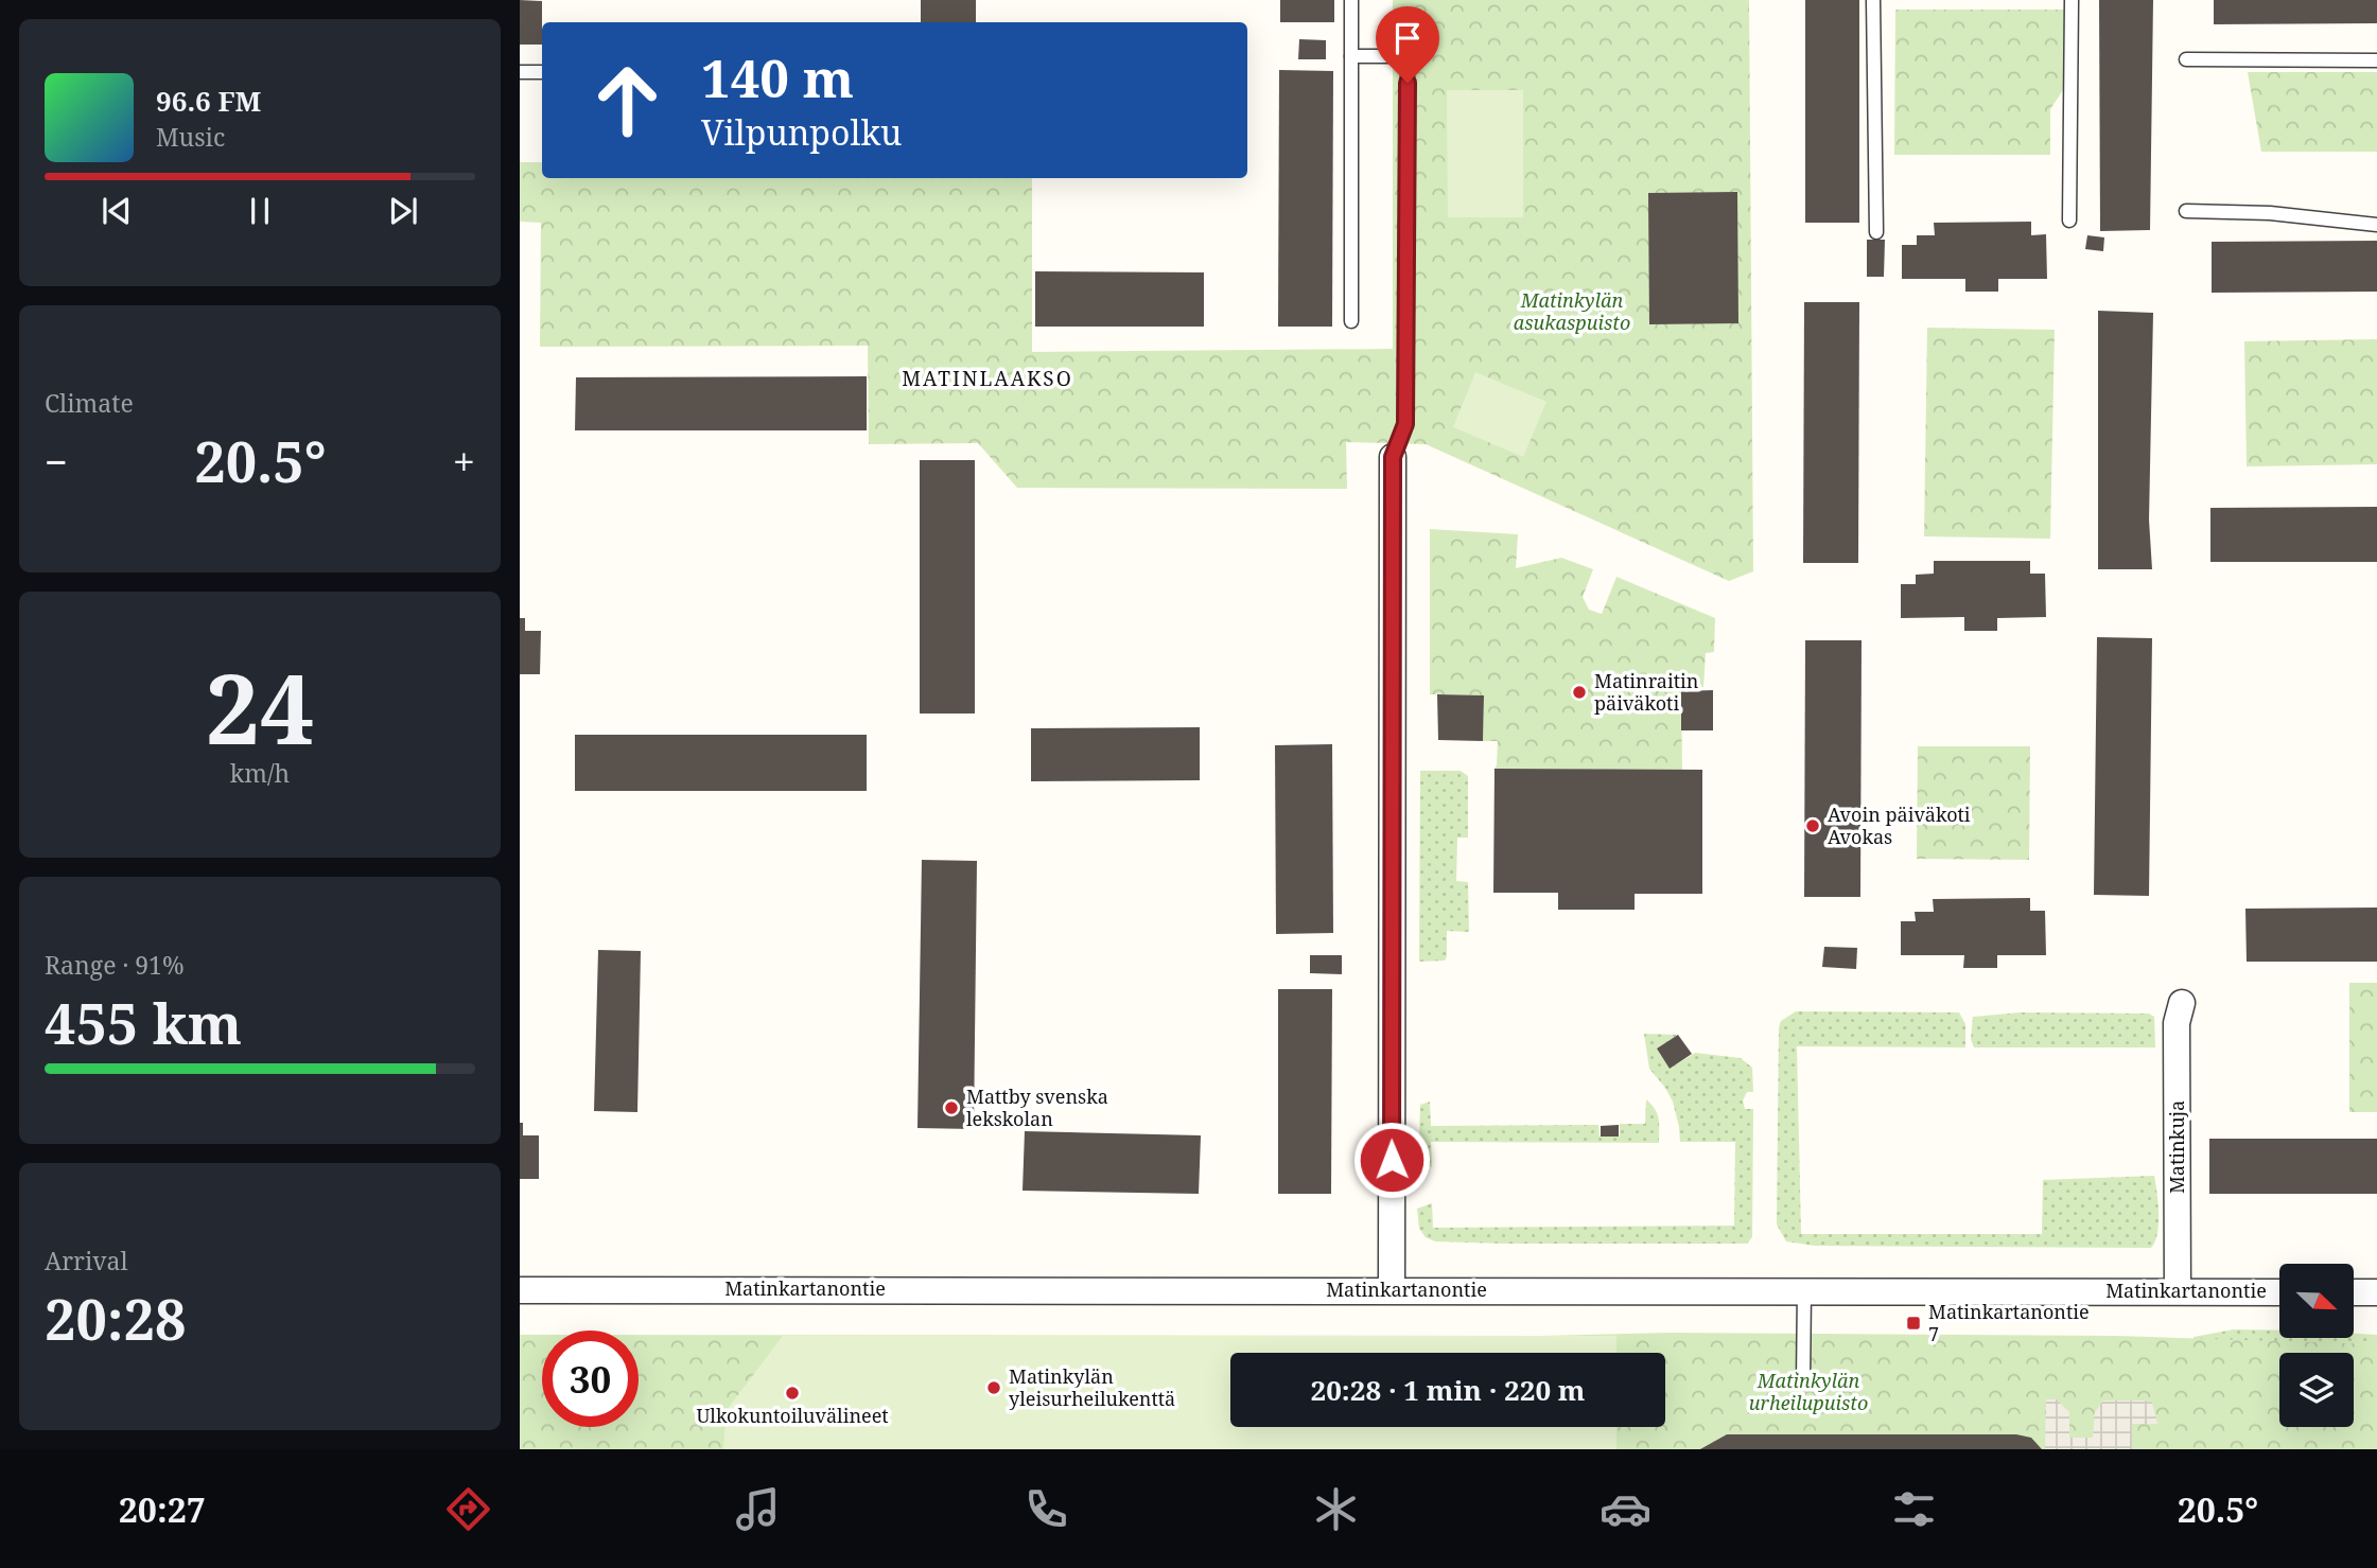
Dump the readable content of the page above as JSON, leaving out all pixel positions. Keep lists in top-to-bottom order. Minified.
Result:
{"streets":{"street":["Matinkuja","Matinkartanontie"]},"crossings":[["Matinkuja","Matinkartanontie"]],"districts":["MATINLAAKSO"],"parks":["Matinkylän asukaspuisto","Matinkylän urheilupuisto"],"places":{"other":["Matinraitin päiväkoti","Avoin päiväkoti Avokas","Mattby svenska lekskolan","Matinkylän yleisurheilukenttä","Ulkokuntoiluvälineet"],"transit":["Matinkartanontie 7"]},"north":"bottom right","page":{"turn":["140 m","Vilpunpolku"],"song":["96.6 FM","Music"],"tile":["Climate",["24","km/h"],["Range · 91%","455 km"],["Arrival","20:28"]],"heat":["−","20.5°","+"],"limit":"30","trip":"20:28 · 1 min · 220 m","tabs":["20:27","20.5°"]}}
